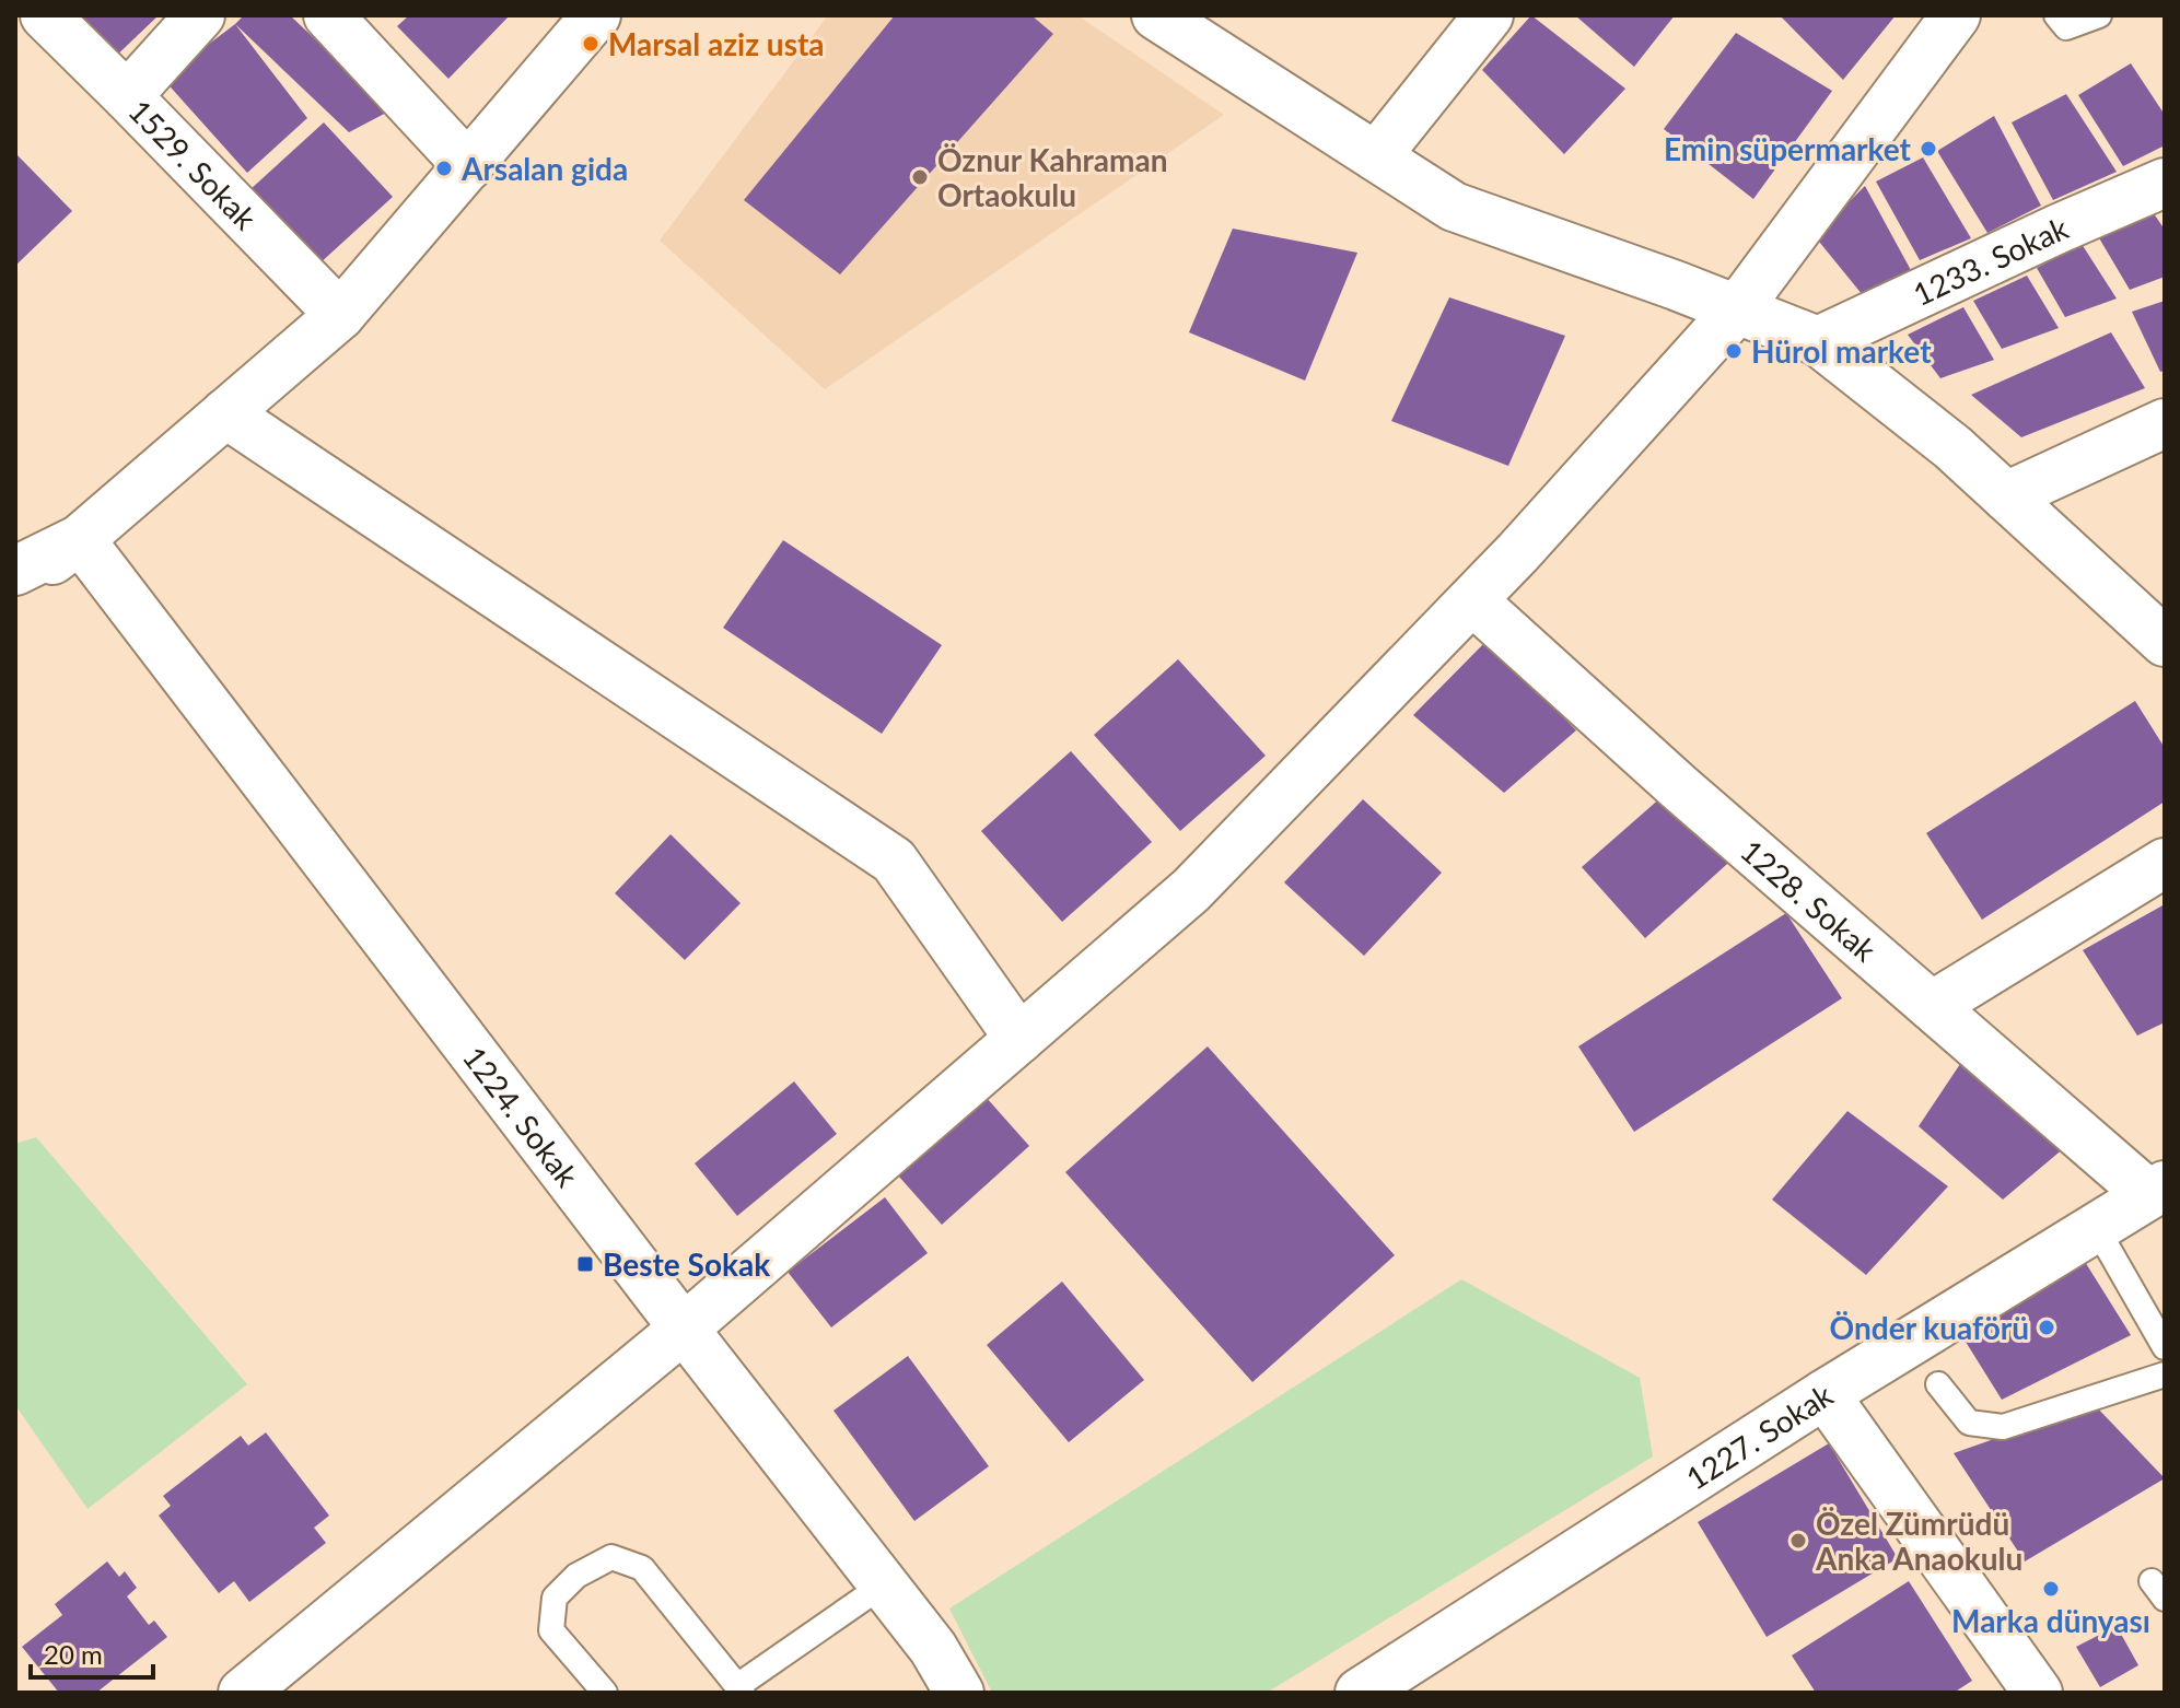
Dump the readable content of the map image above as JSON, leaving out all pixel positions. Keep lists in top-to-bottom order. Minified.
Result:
{"streets":{"street":["1529. Sokak","1233. Sokak","1228. Sokak","1224. Sokak","1227. Sokak"]},"crossings":[["1228. Sokak","1227. Sokak"]],"places":{"other":["Marsal aziz usta","Emin süpermarket","Arsalan gida","Öznur Kahraman Ortaokulu","Hürol market","Önder kuaförü","Özel Zümrüdü Anka Anaokulu","Marka dünyası"],"transit":["Beste Sokak"]},"scale_bar":"20 m"}
